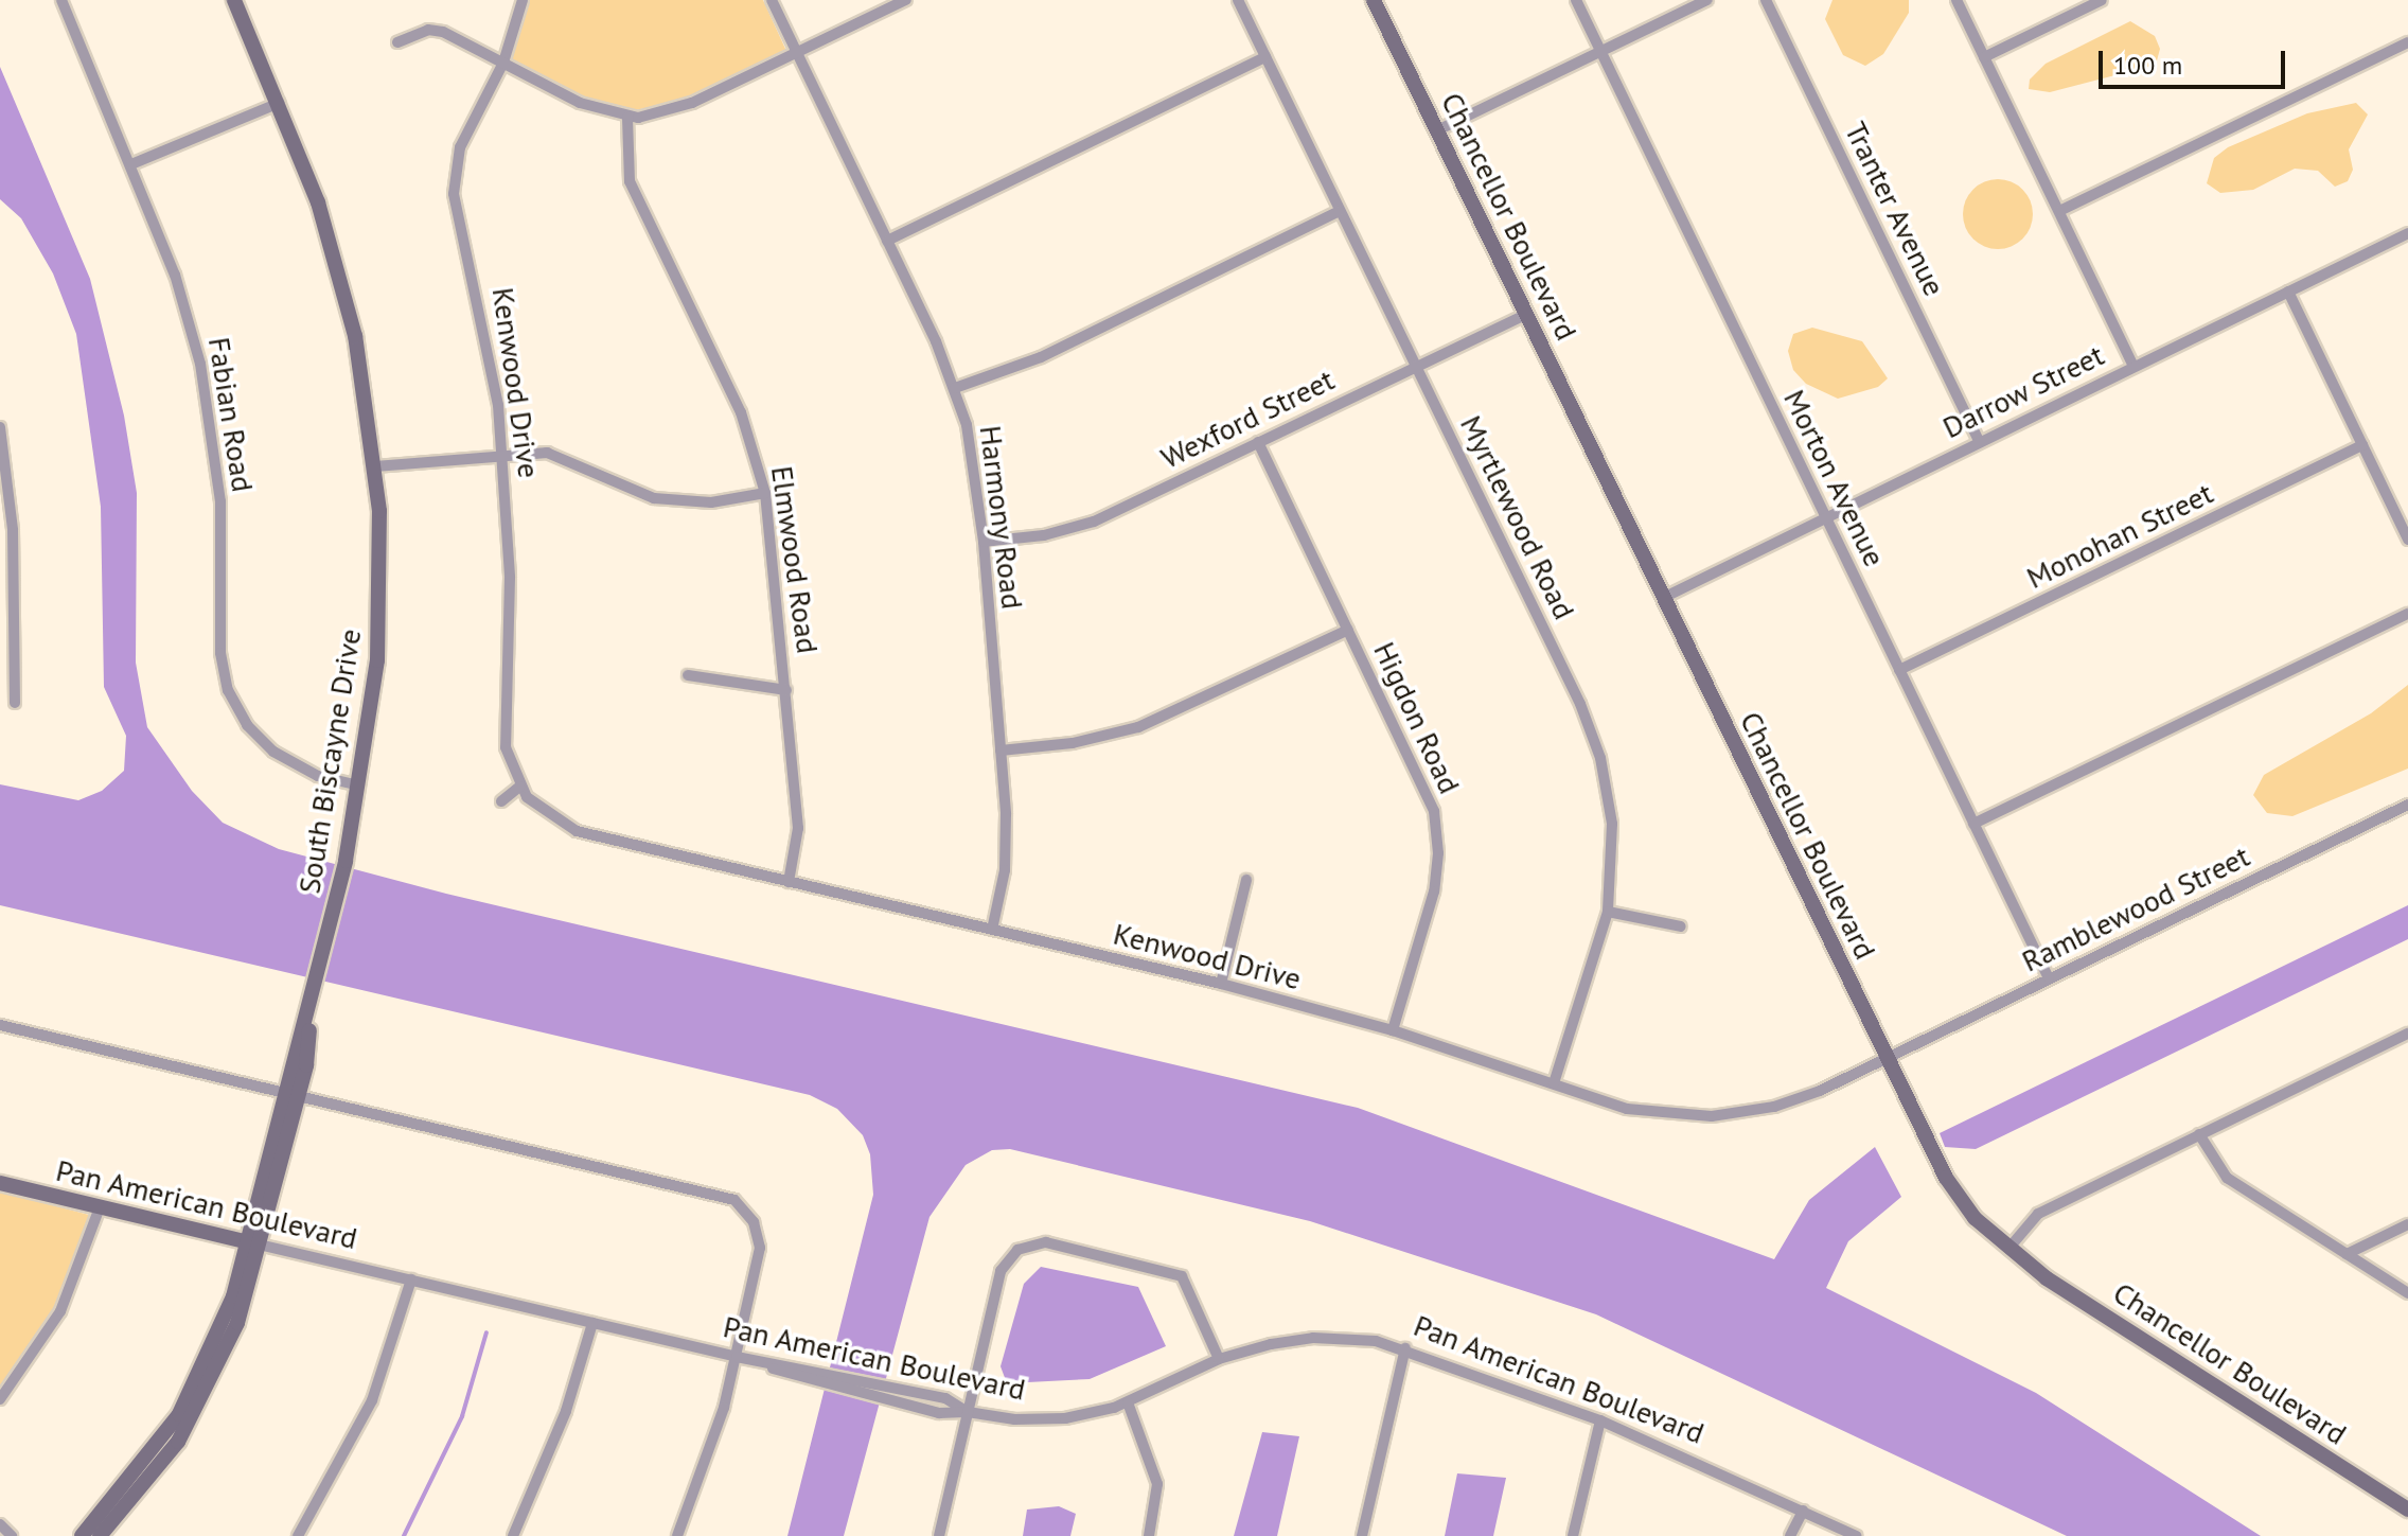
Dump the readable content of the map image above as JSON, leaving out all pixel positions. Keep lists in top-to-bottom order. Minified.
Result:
{"streets":{"street":["Tranter Avenue","Chancellor Boulevard","Kenwood Drive","Darrow Street","Fabian Road","Wexford Street","Morton Avenue","Harmony Road","Myrtlewood Road","Monohan Street","Elmwood Road","Higdon Road","South Biscayne Drive","Ramblewood Street","Pan American Boulevard"]},"crossings":[["Tranter Avenue","Darrow Street"],["Chancellor Boulevard","Kenwood Drive"],["Chancellor Boulevard","Darrow Street"],["Chancellor Boulevard","Wexford Street"],["Chancellor Boulevard","Ramblewood Street"],["Kenwood Drive","Harmony Road"],["Kenwood Drive","Myrtlewood Road"],["Kenwood Drive","Elmwood Road"],["Kenwood Drive","Higdon Road"],["Kenwood Drive","Ramblewood Street"],["Darrow Street","Morton Avenue"],["Fabian Road","South Biscayne Drive"],["Wexford Street","Harmony Road"],["Wexford Street","Myrtlewood Road"],["Wexford Street","Higdon Road"],["Morton Avenue","Monohan Street"],["Morton Avenue","Ramblewood Street"],["South Biscayne Drive","Pan American Boulevard"]],"scale_bar":"100 m"}
